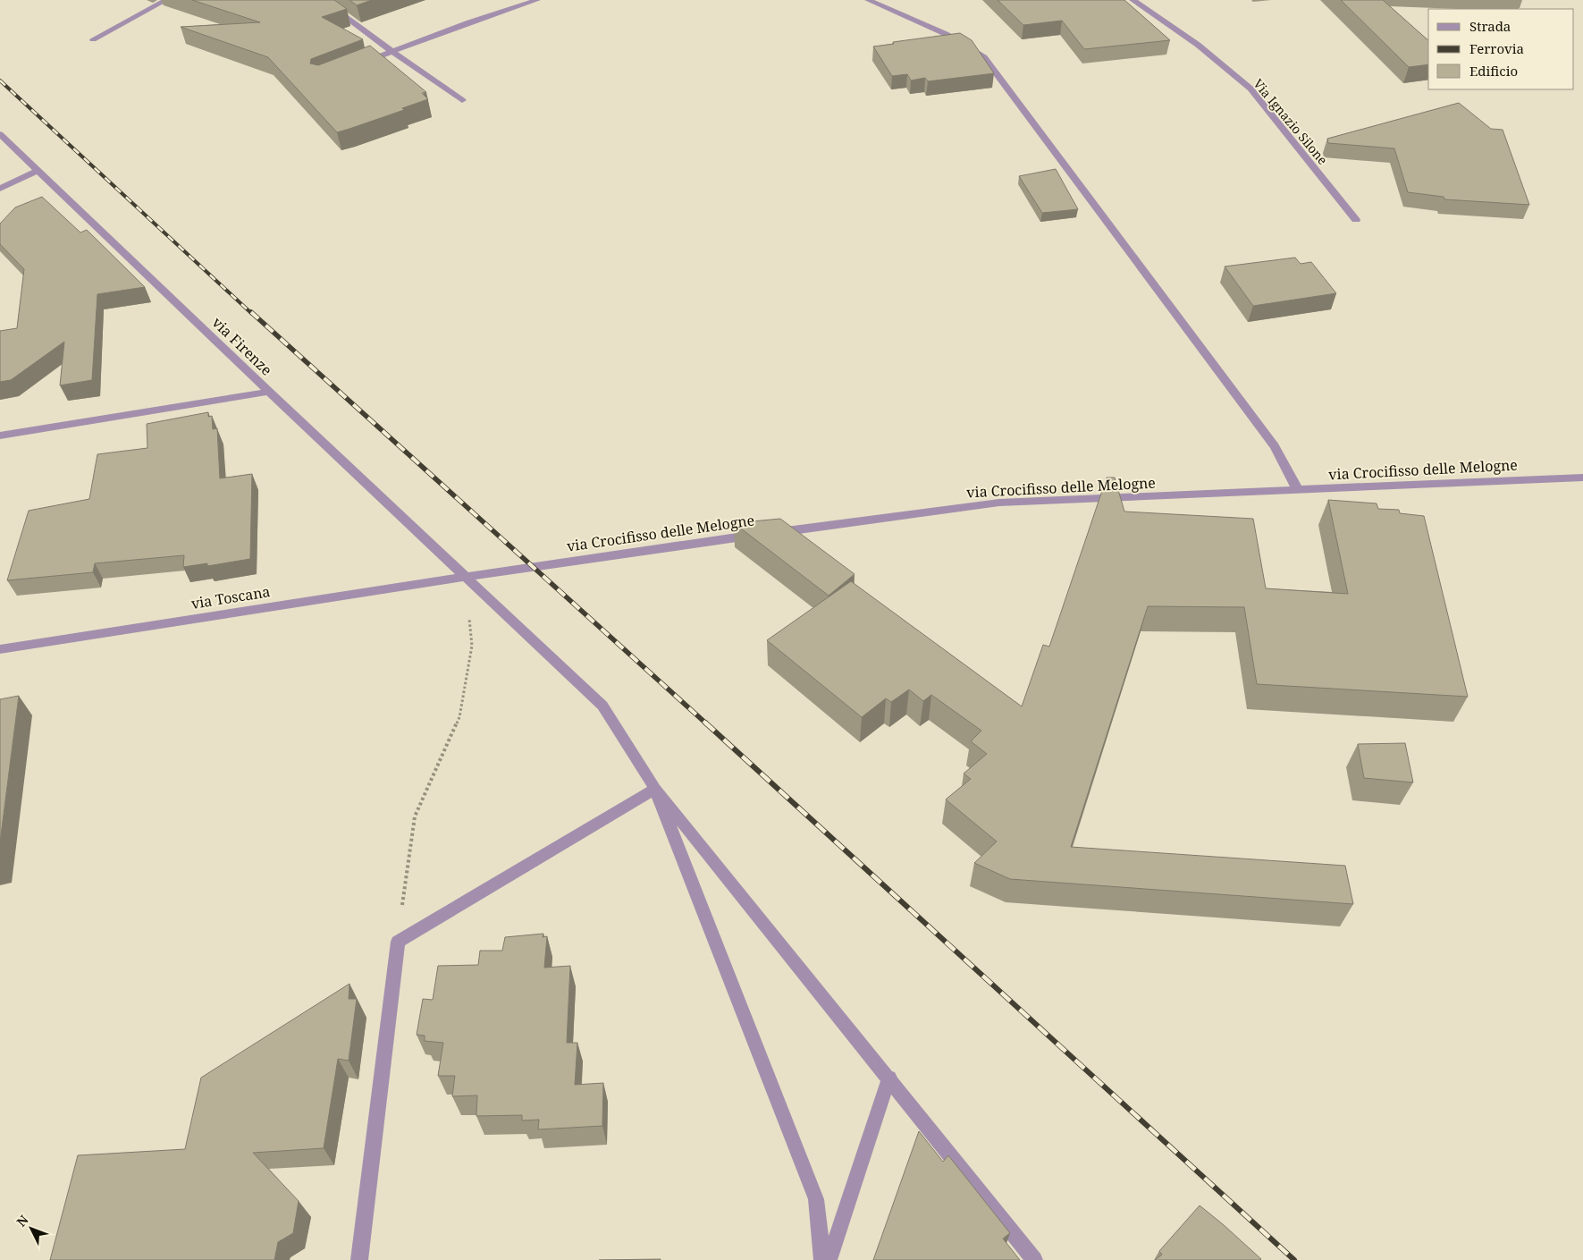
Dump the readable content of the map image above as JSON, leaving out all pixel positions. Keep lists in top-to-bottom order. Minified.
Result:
{"streets":{"street":["Via Ignazio Silone","via Firenze","via Crocifisso delle Melogne","via Toscana"]},"crossings":[["via Firenze","via Crocifisso delle Melogne"],["via Firenze","via Toscana"],["via Crocifisso delle Melogne","via Toscana"]],"legend":["Strada","Ferrovia","Edificio"],"north":"top left"}
